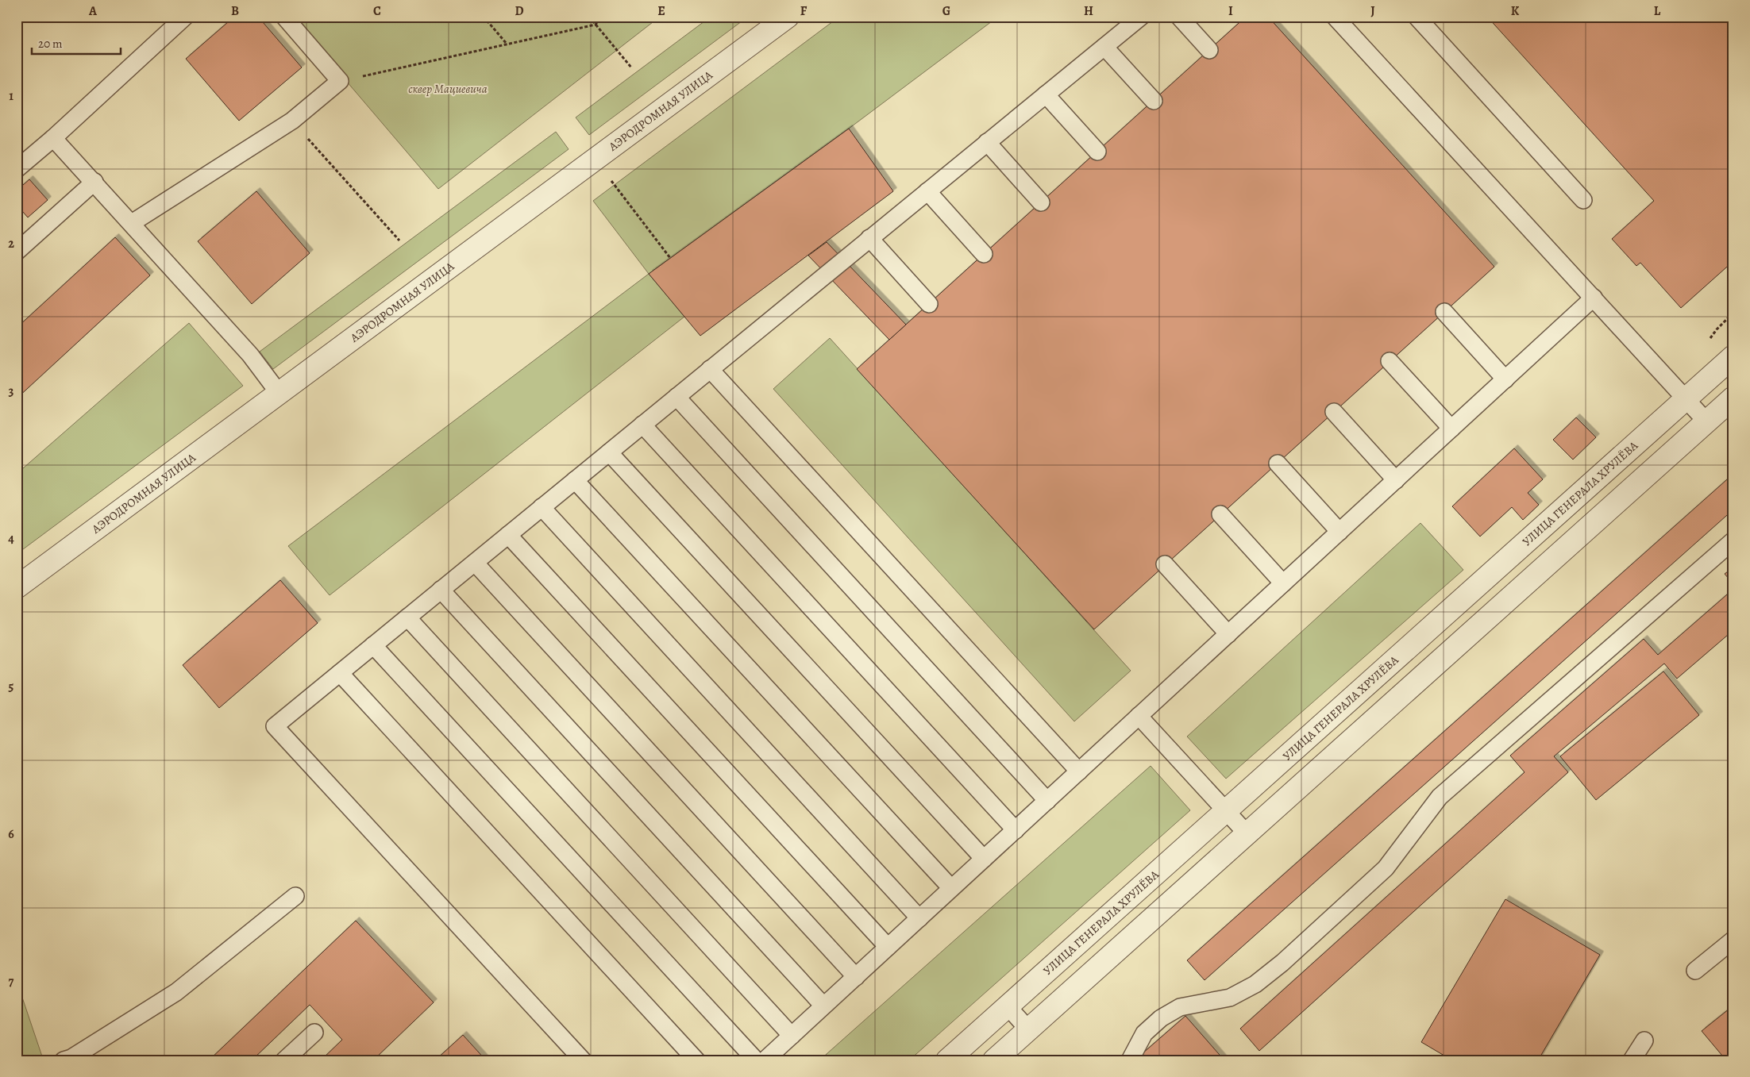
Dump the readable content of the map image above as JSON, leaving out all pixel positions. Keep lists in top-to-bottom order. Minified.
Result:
{"streets":{"street":["АЭРОДРОМНАЯ УЛИЦА","УЛИЦА ГЕНЕРАЛА ХРУЛЁВА"]},"parks":["сквер Мациевича"],"scale_bar":"20 m","grid":{"columns":["A","B","C","D","E","F","G","H","I","J","K","L"],"rows":["1","2","3","4","5","6","7"]}}
